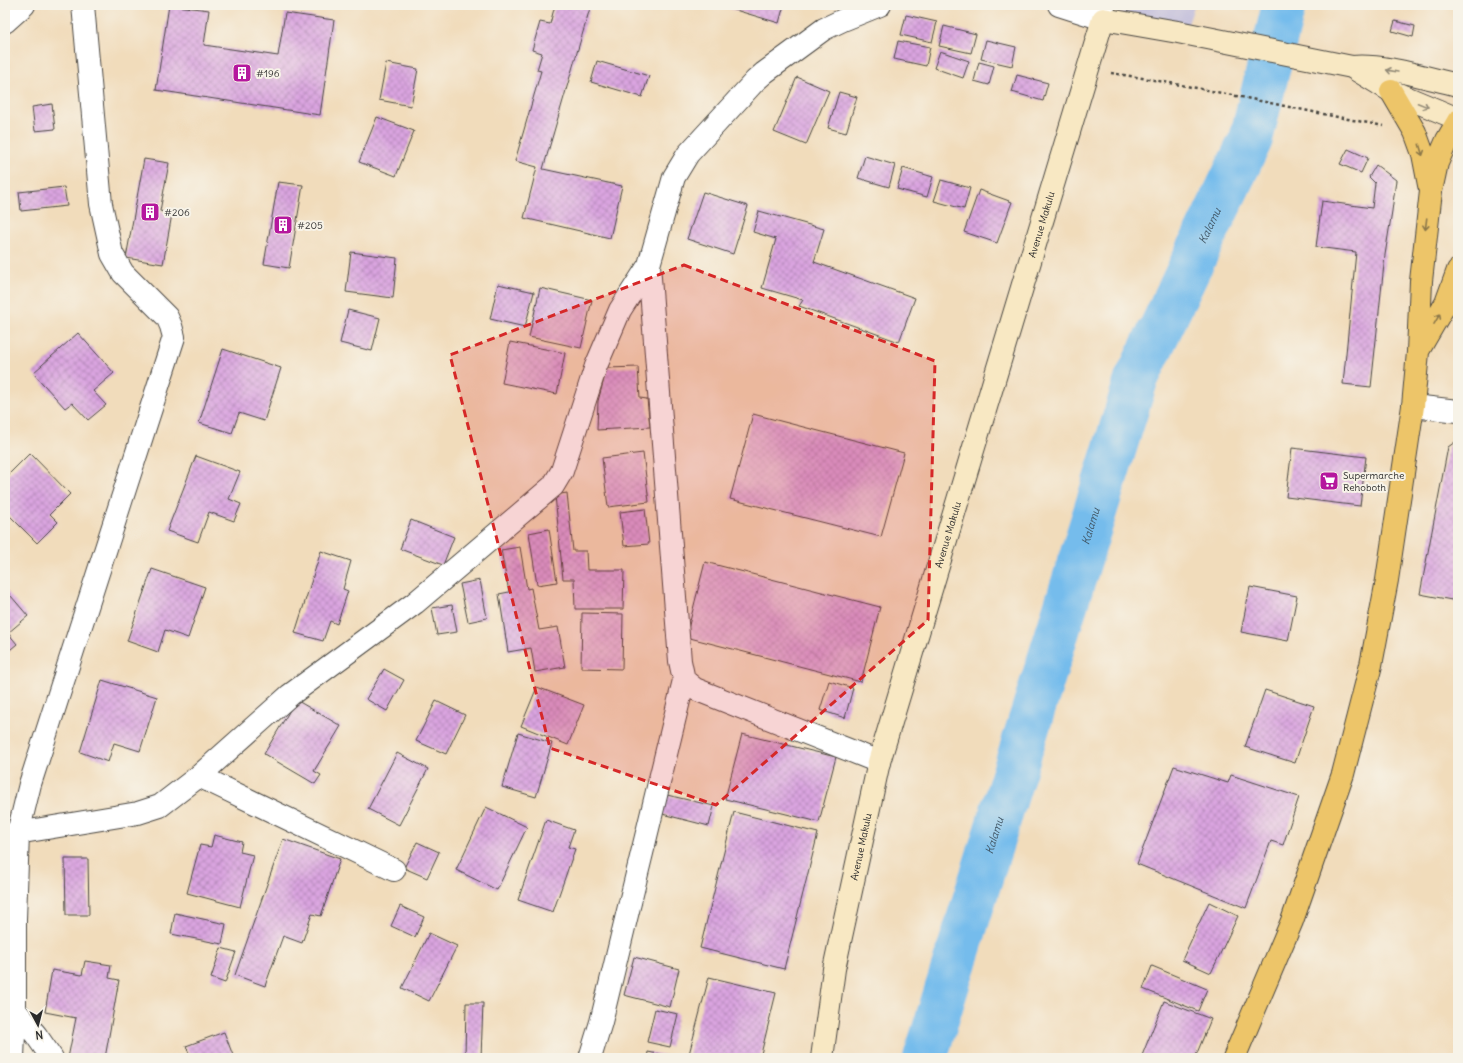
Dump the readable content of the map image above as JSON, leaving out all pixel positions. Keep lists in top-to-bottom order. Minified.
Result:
{"streets":{"main road":["Avenue Makulu"]},"water":["Kalamu"],"places":{"building":["#196","#206","#205"],"supermarket":["Supermarche Rehoboth"]},"north":"bottom"}
